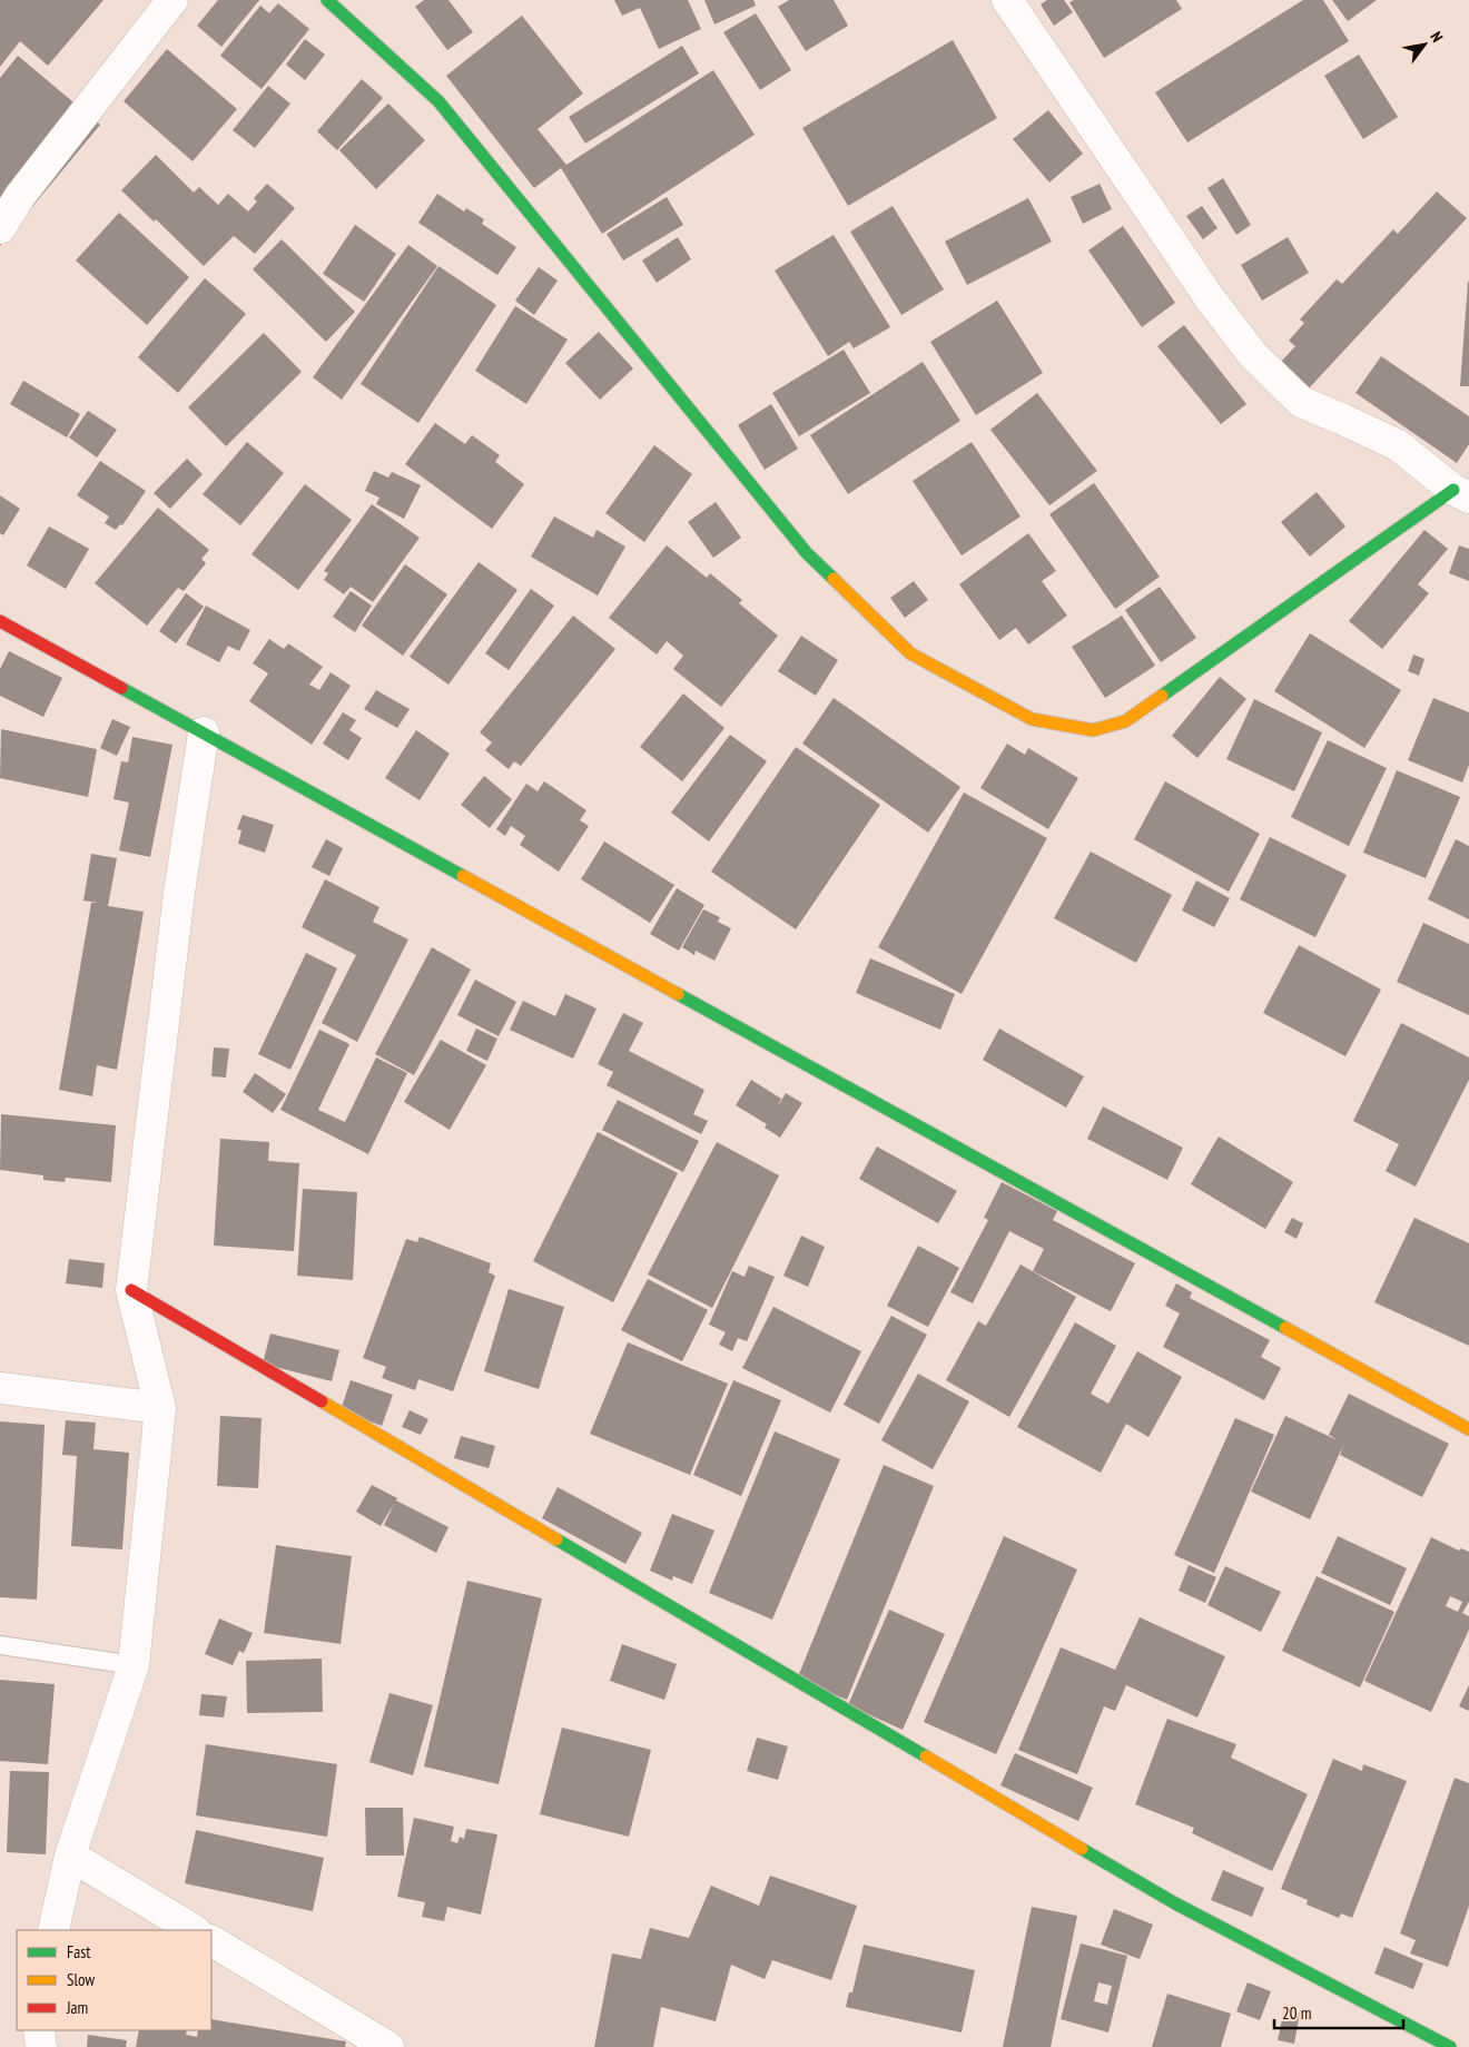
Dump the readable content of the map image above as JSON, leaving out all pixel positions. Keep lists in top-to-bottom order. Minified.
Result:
{"legend":["Fast","Slow","Jam"],"scale_bar":"20 m","north":"top right"}
